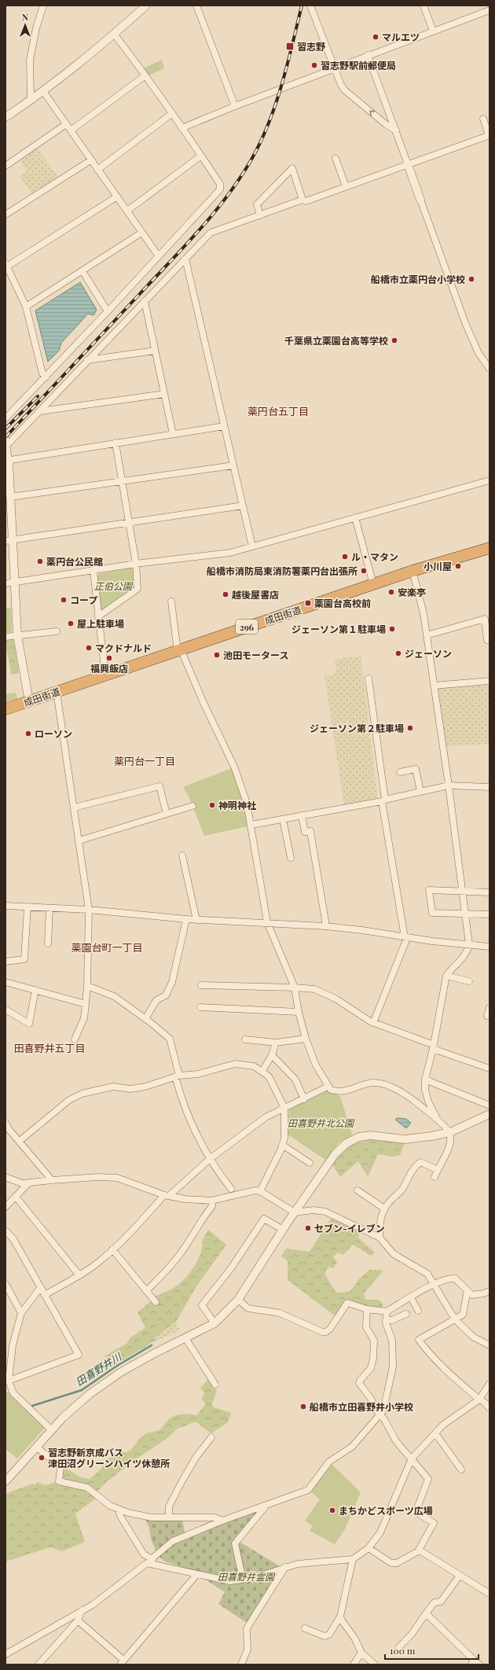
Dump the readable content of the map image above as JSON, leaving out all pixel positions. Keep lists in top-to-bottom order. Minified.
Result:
{"streets":{"highway":["成田街道","296"]},"districts":["薬円台五丁目","薬円台一丁目","薬園台町一丁目","田喜野井五丁目"],"water":["田喜野井川"],"parks":["正伯公園","田喜野井北公園","田喜野井霊園"],"places":{"other":["マルエツ","習志野駅前郵便局","船橋市立薬円台小学校","千葉県立薬園台高等学校","ル・マタン","薬円台公民館","小川屋","船橋市消防局東消防署薬円台出張所","安楽亭","越後屋書店","コープ","屋上駐車場","ジェーソン第１駐車場","マクドナルド","ジェーソン","池田モータース","福興飯店","ジェーソン第２駐車場","ローソン","神明神社","セブン-イレブン","船橋市立田喜野井小学校","習志野新京成バス 津田沼グリーンハイツ休憩所","まちかどスポーツ広場"],"transit":["習志野","薬園台高校前"]},"scale_bar":"100 m","north":"top"}
